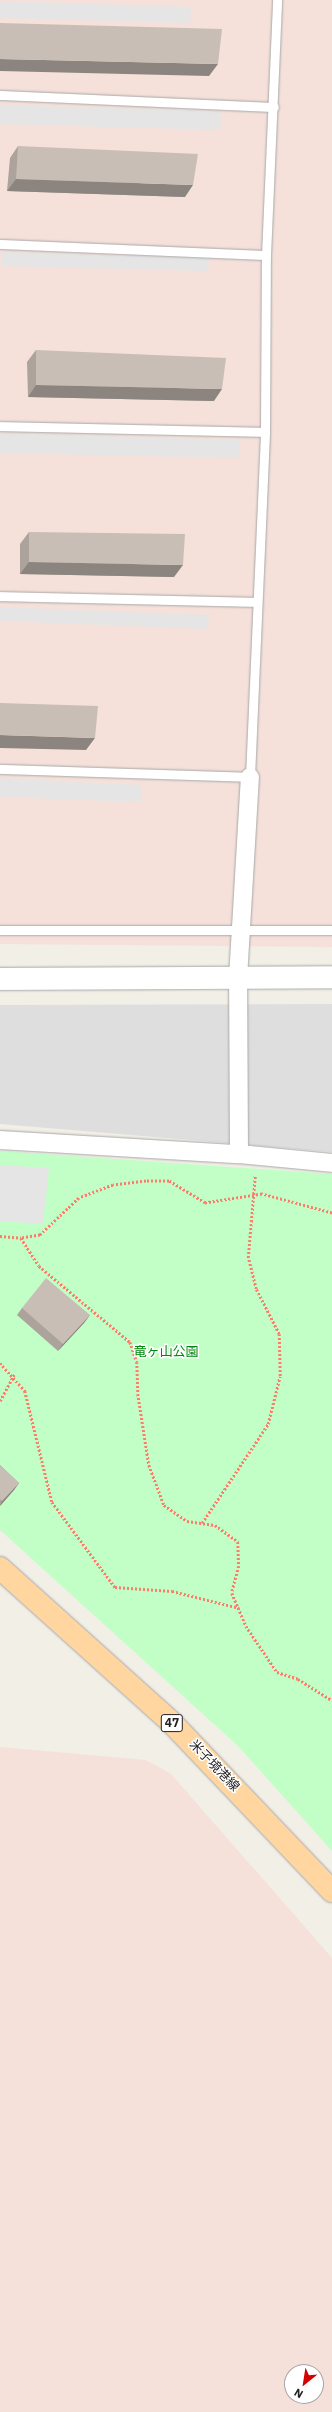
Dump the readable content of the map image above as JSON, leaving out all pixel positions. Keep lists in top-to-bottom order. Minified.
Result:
{"streets":{"main road":["47","米子境港線"]},"parks":["竜ヶ山公園"],"north":"bottom left"}
